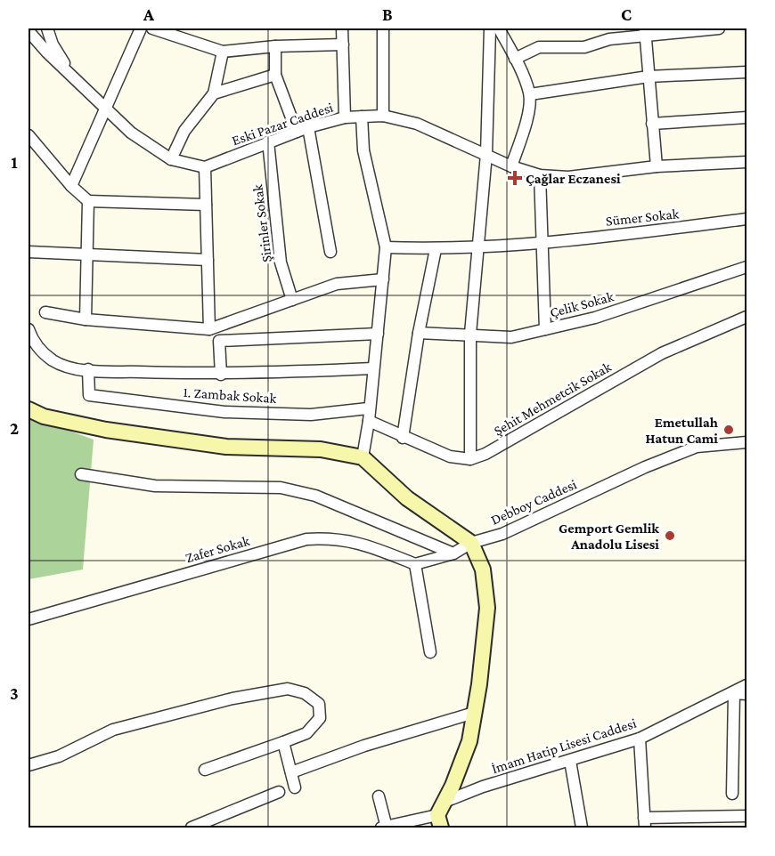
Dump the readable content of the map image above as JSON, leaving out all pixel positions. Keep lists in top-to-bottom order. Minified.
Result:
{"streets":{"street":["Eski Pazar Caddesi","Sümer Sokak","Şirinler Sokak","Çelik Sokak","1. Zambak Sokak","Şehit Mehmetcik Sokak","Debboy Caddesi","Zafer Sokak","İmam Hatip Lisesi Caddesi"]},"crossings":[["Eski Pazar Caddesi","Şirinler Sokak"],["Debboy Caddesi","Zafer Sokak"]],"places":{"health":["Çağlar Eczanesi"],"other":["Emetullah Hatun Cami","Gemport Gemlik Anadolu Lisesi"]},"grid":{"columns":["A","B","C"],"rows":["1","2","3"]}}
